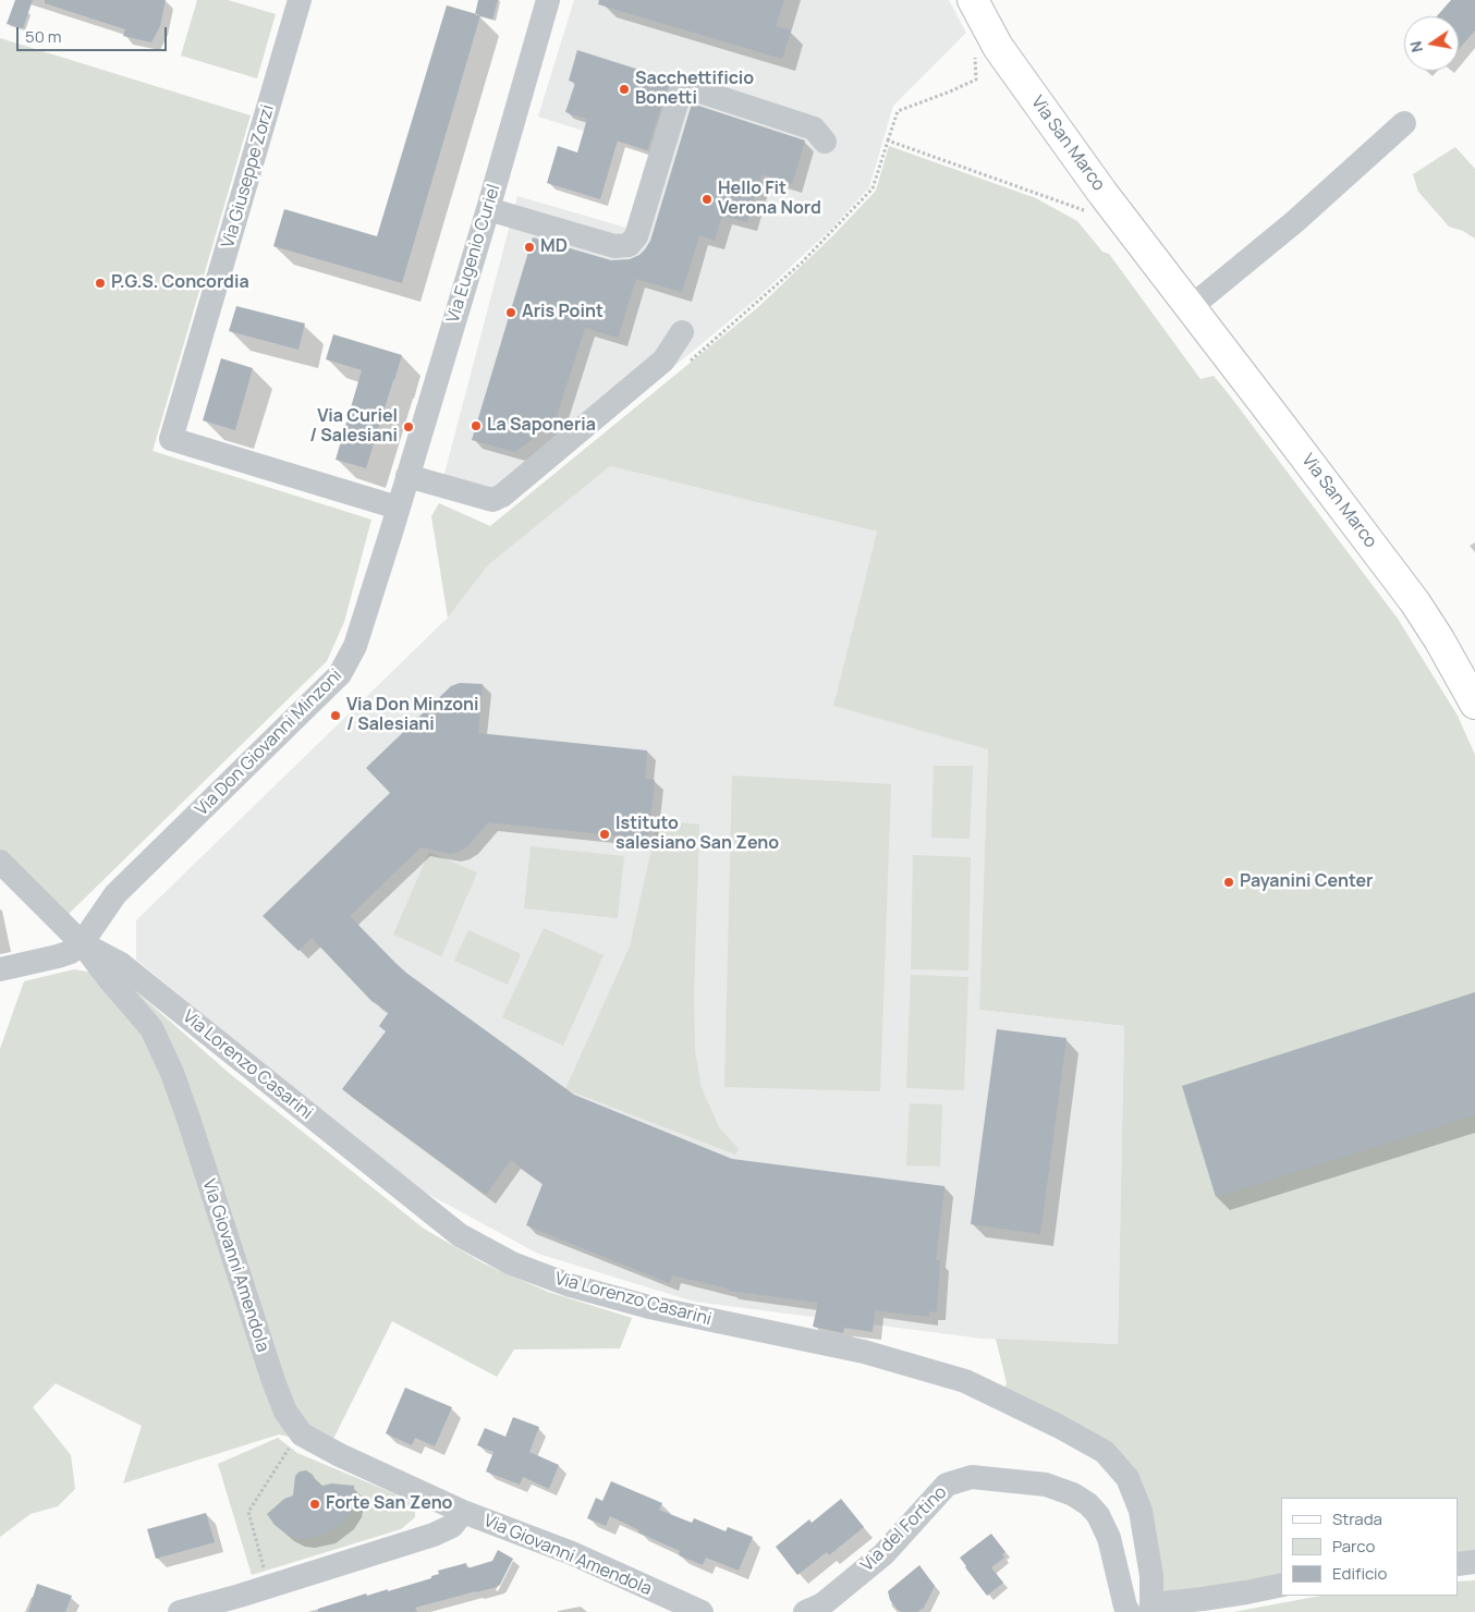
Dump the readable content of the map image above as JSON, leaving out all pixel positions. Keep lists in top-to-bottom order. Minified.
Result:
{"streets":{"main road":["Via San Marco"],"street":["Via Giuseppe Zorzi","Via Eugenio Curiel","Via Don Giovanni Minzoni","Via Lorenzo Casarini","Via Giovanni Amendola","Via del Fortino"]},"crossings":[["Via Giuseppe Zorzi","Via Eugenio Curiel"],["Via Giuseppe Zorzi","Via Don Giovanni Minzoni"],["Via Eugenio Curiel","Via Don Giovanni Minzoni"],["Via Don Giovanni Minzoni","Via Lorenzo Casarini"],["Via Don Giovanni Minzoni","Via Giovanni Amendola"],["Via Lorenzo Casarini","Via Giovanni Amendola"]],"places":["Sacchettificio Bonetti","Hello Fit Verona Nord","MD","P.G.S. Concordia","Aris Point","La Saponeria","Via Curiel / Salesiani","Via Don Minzoni / Salesiani","Istituto salesiano San Zeno","Payanini Center","Forte San Zeno"],"legend":["Strada","Parco","Edificio"],"scale_bar":"50 m","north":"left"}
